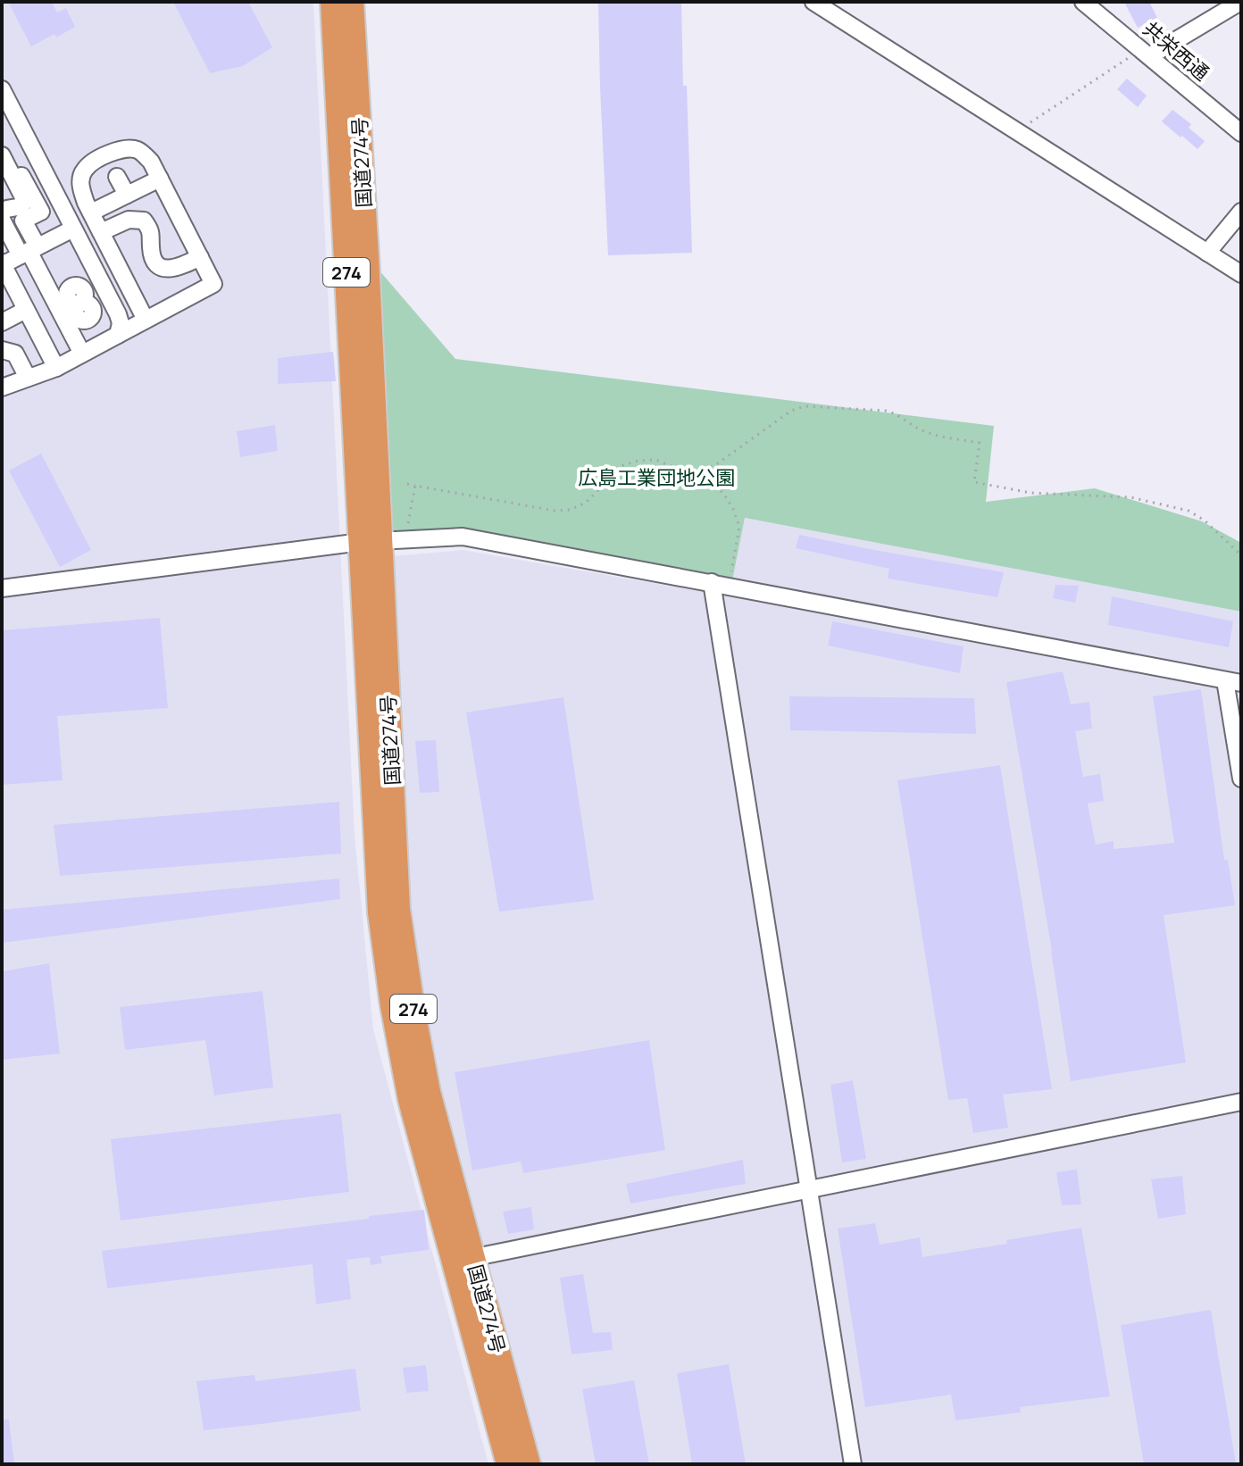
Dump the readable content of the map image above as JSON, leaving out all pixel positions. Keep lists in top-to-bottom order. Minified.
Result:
{"streets":{"highway":["国道274号","274"],"street":["共栄西通"]},"parks":["広島工業団地公園"]}
